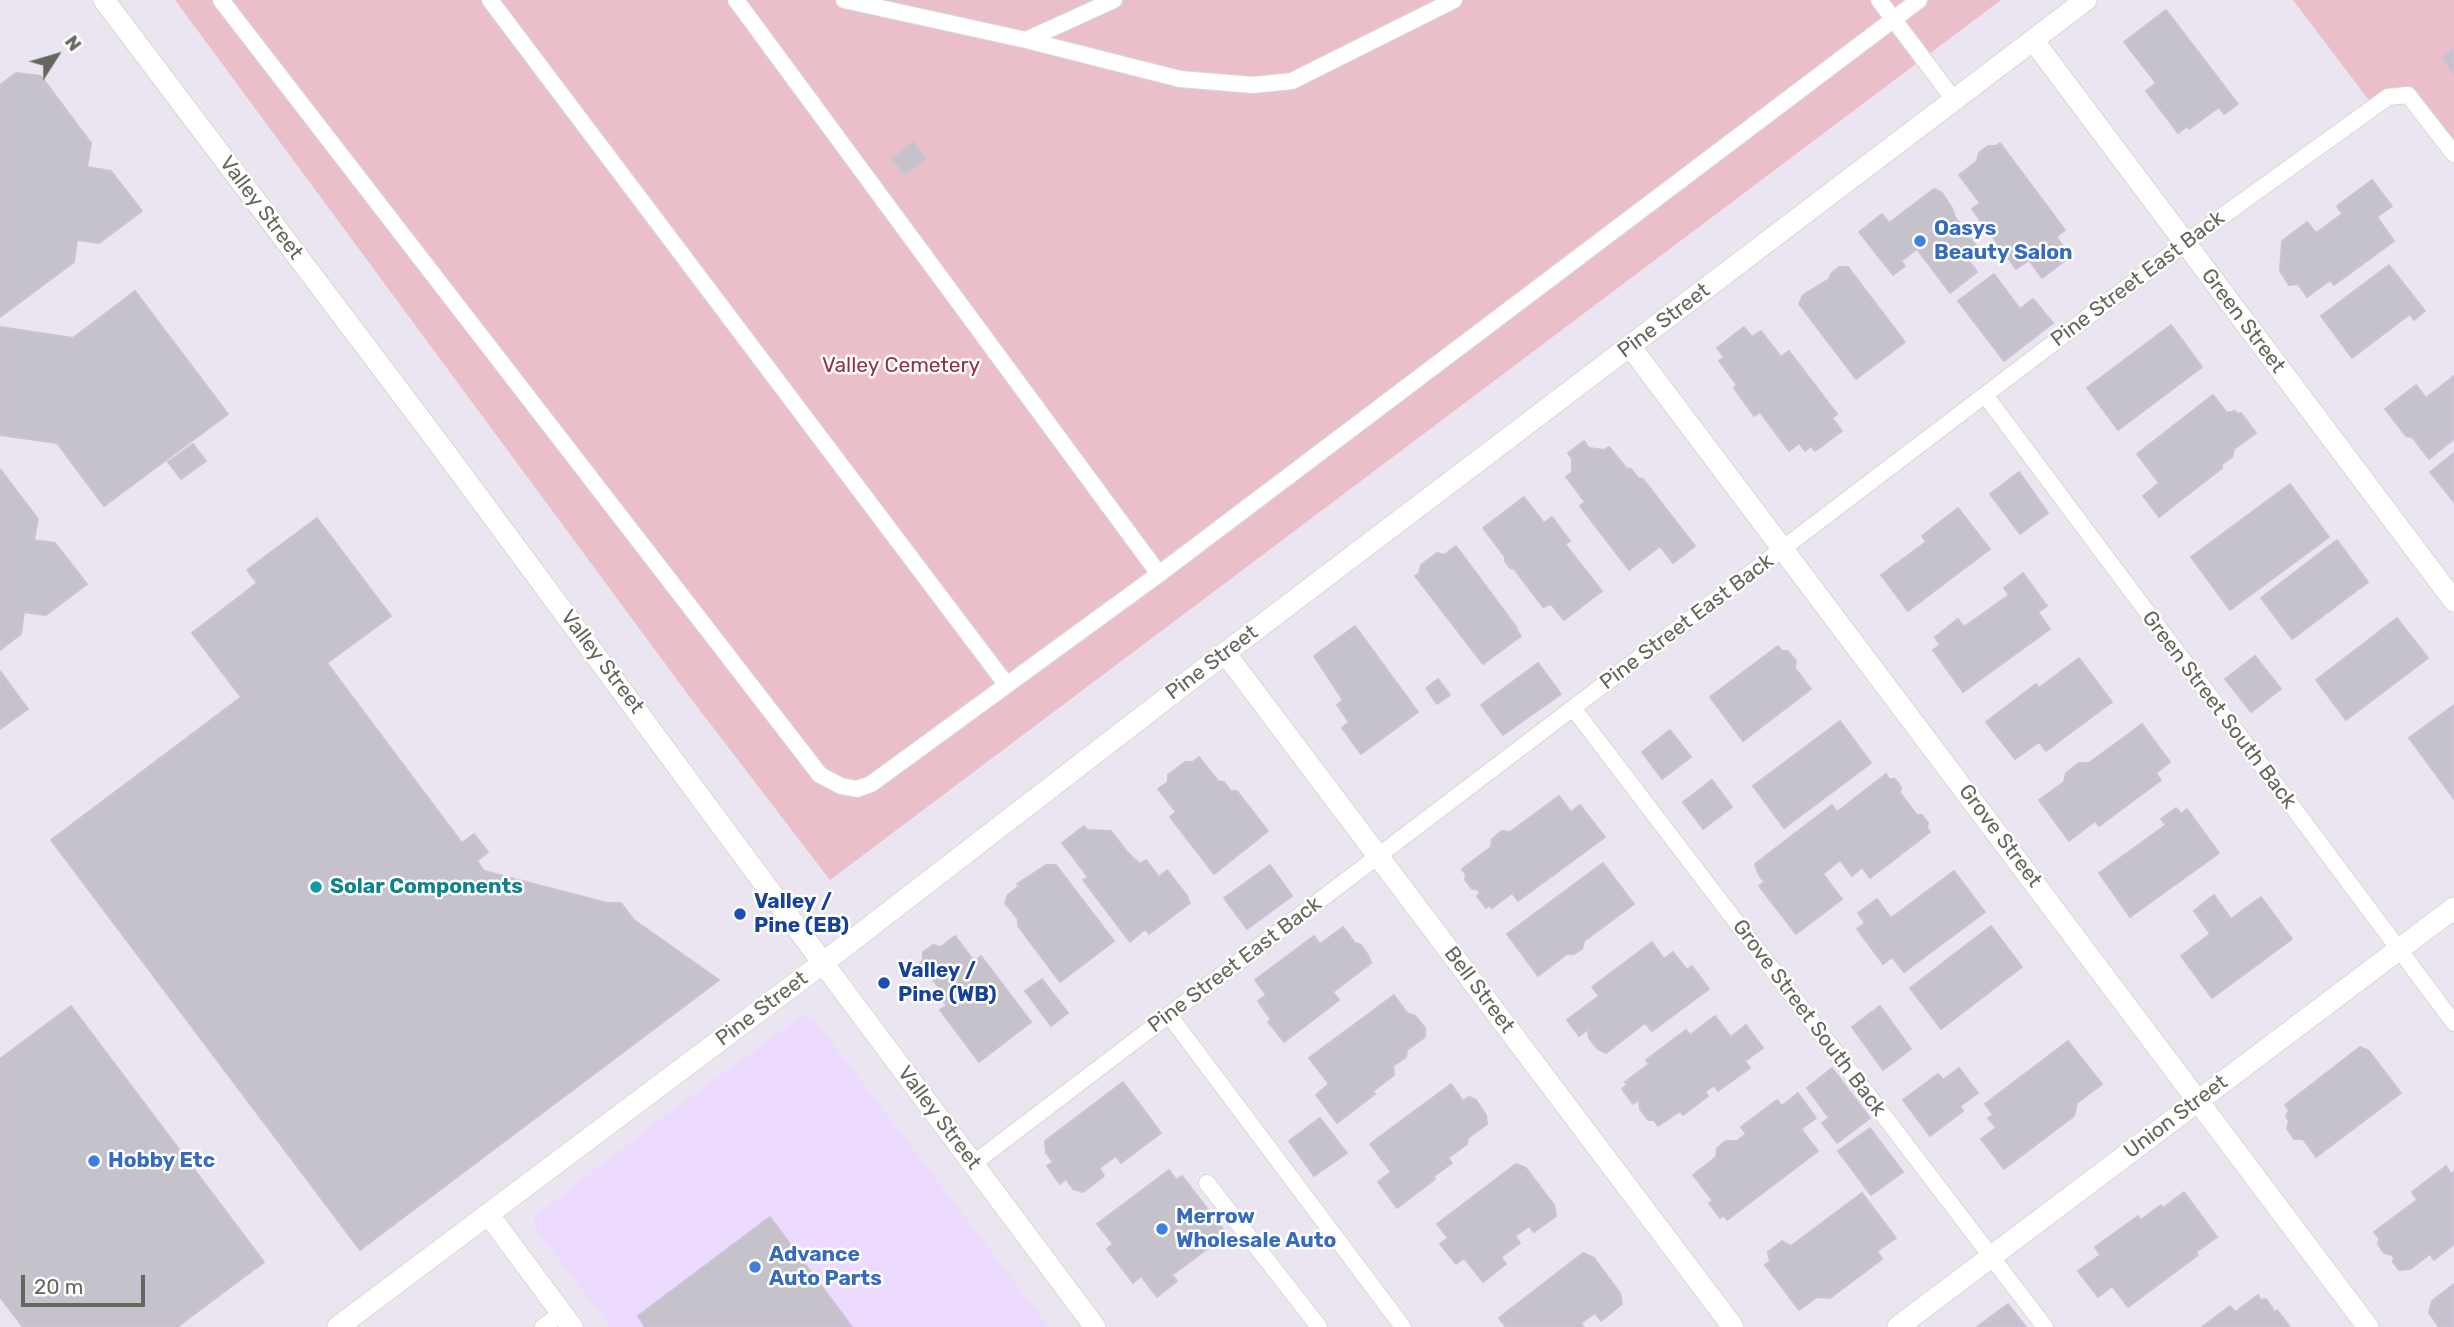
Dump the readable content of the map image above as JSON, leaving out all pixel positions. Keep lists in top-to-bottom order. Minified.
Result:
{"streets":{"street":["Valley Street","Pine Street","Green Street","Grove Street","Bell Street","Union Street"],"lane":["Pine Street East Back","Green Street South Back","Grove Street South Back"]},"crossings":[["Valley Street","Pine Street East Back"],["Valley Street","Pine Street"],["Pine Street East Back","Green Street"],["Pine Street East Back","Green Street South Back"],["Pine Street East Back","Grove Street"],["Pine Street East Back","Bell Street"],["Pine Street East Back","Grove Street South Back"],["Pine Street","Green Street"],["Pine Street","Grove Street"],["Pine Street","Bell Street"],["Green Street South Back","Union Street"],["Grove Street","Union Street"],["Grove Street South Back","Union Street"]],"parks":["Valley Cemetery"],"places":["Oasys Beauty Salon","Solar Components","Valley / Pine (EB)","Valley / Pine (WB)","Hobby Etc","Merrow Wholesale Auto","Advance Auto Parts"],"scale_bar":"20 m","north":"top right"}
